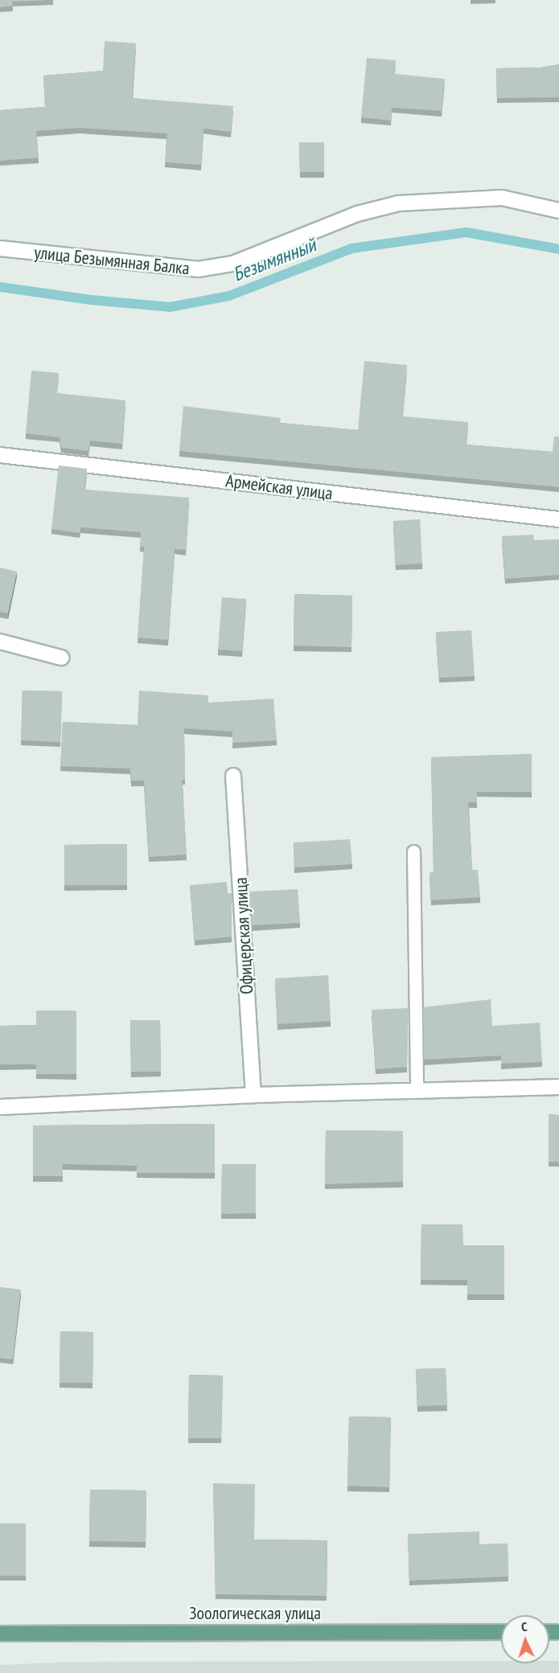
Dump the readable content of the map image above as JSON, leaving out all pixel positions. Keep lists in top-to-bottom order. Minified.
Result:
{"streets":{"main road":["Зоологическая улица"],"street":["улица Безымянная Балка","Армейская улица","Офицерская улица"]},"water":["Безымянный"],"north":"top"}
